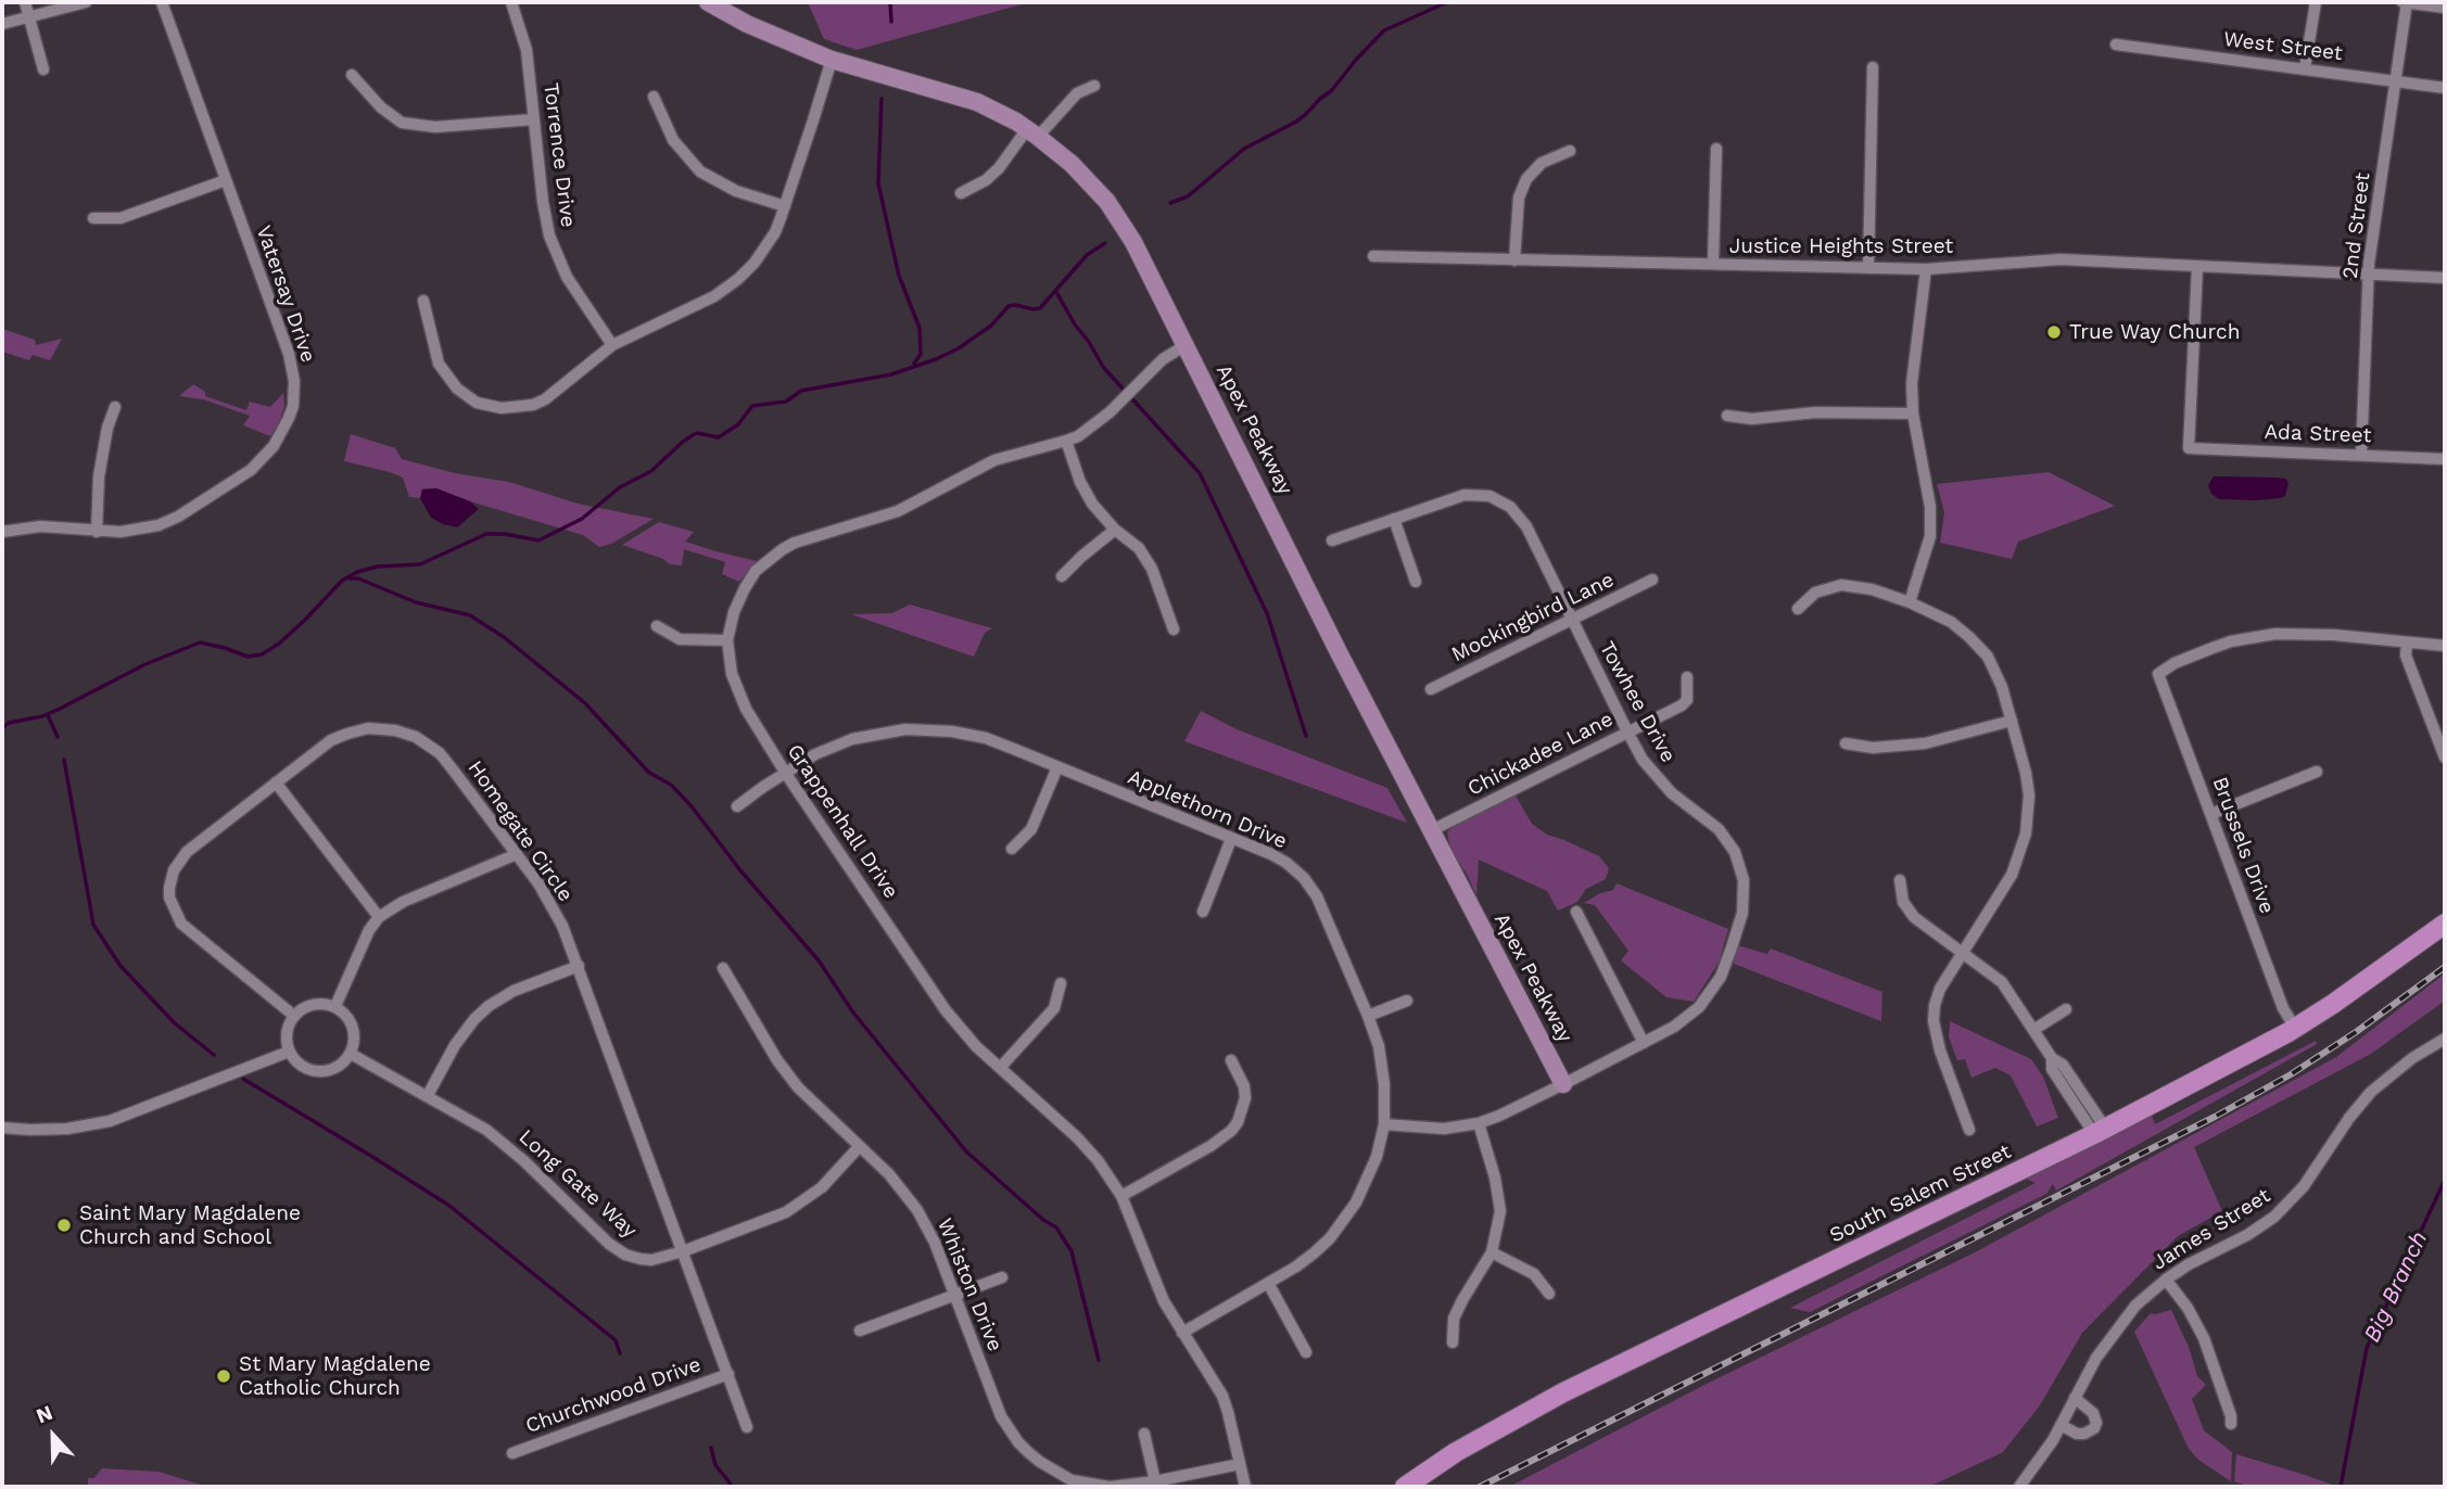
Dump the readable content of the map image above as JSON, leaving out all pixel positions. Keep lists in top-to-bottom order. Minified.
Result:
{"streets":{"main road":["Apex Peakway","South Salem Street"],"street":["West Street","Torrence Drive","2nd Street","Justice Heights Street","Vatersay Drive","Ada Street","Mockingbird Lane","Towhee Drive","Chickadee Lane","Applethorn Drive","Grappenhall Drive","Homegate Circle","Brussels Drive","Long Gate Way","James Street","Whiston Drive","Churchwood Drive"]},"crossings":[["West Street","2nd Street"],["2nd Street","Justice Heights Street"],["2nd Street","Ada Street"],["Justice Heights Street","Ada Street"],["Apex Peakway","Towhee Drive"],["Apex Peakway","Chickadee Lane"],["Apex Peakway","Grappenhall Drive"],["Mockingbird Lane","Towhee Drive"],["Towhee Drive","Chickadee Lane"],["Towhee Drive","Applethorn Drive"],["Applethorn Drive","Grappenhall Drive"],["Grappenhall Drive","Whiston Drive"],["Homegate Circle","Long Gate Way"],["Homegate Circle","Churchwood Drive"],["Brussels Drive","South Salem Street"],["Long Gate Way","Whiston Drive"]],"water":["Big Branch"],"places":["True Way Church","Saint Mary Magdalene Church and School","St Mary Magdalene Catholic Church"],"north":"top"}
